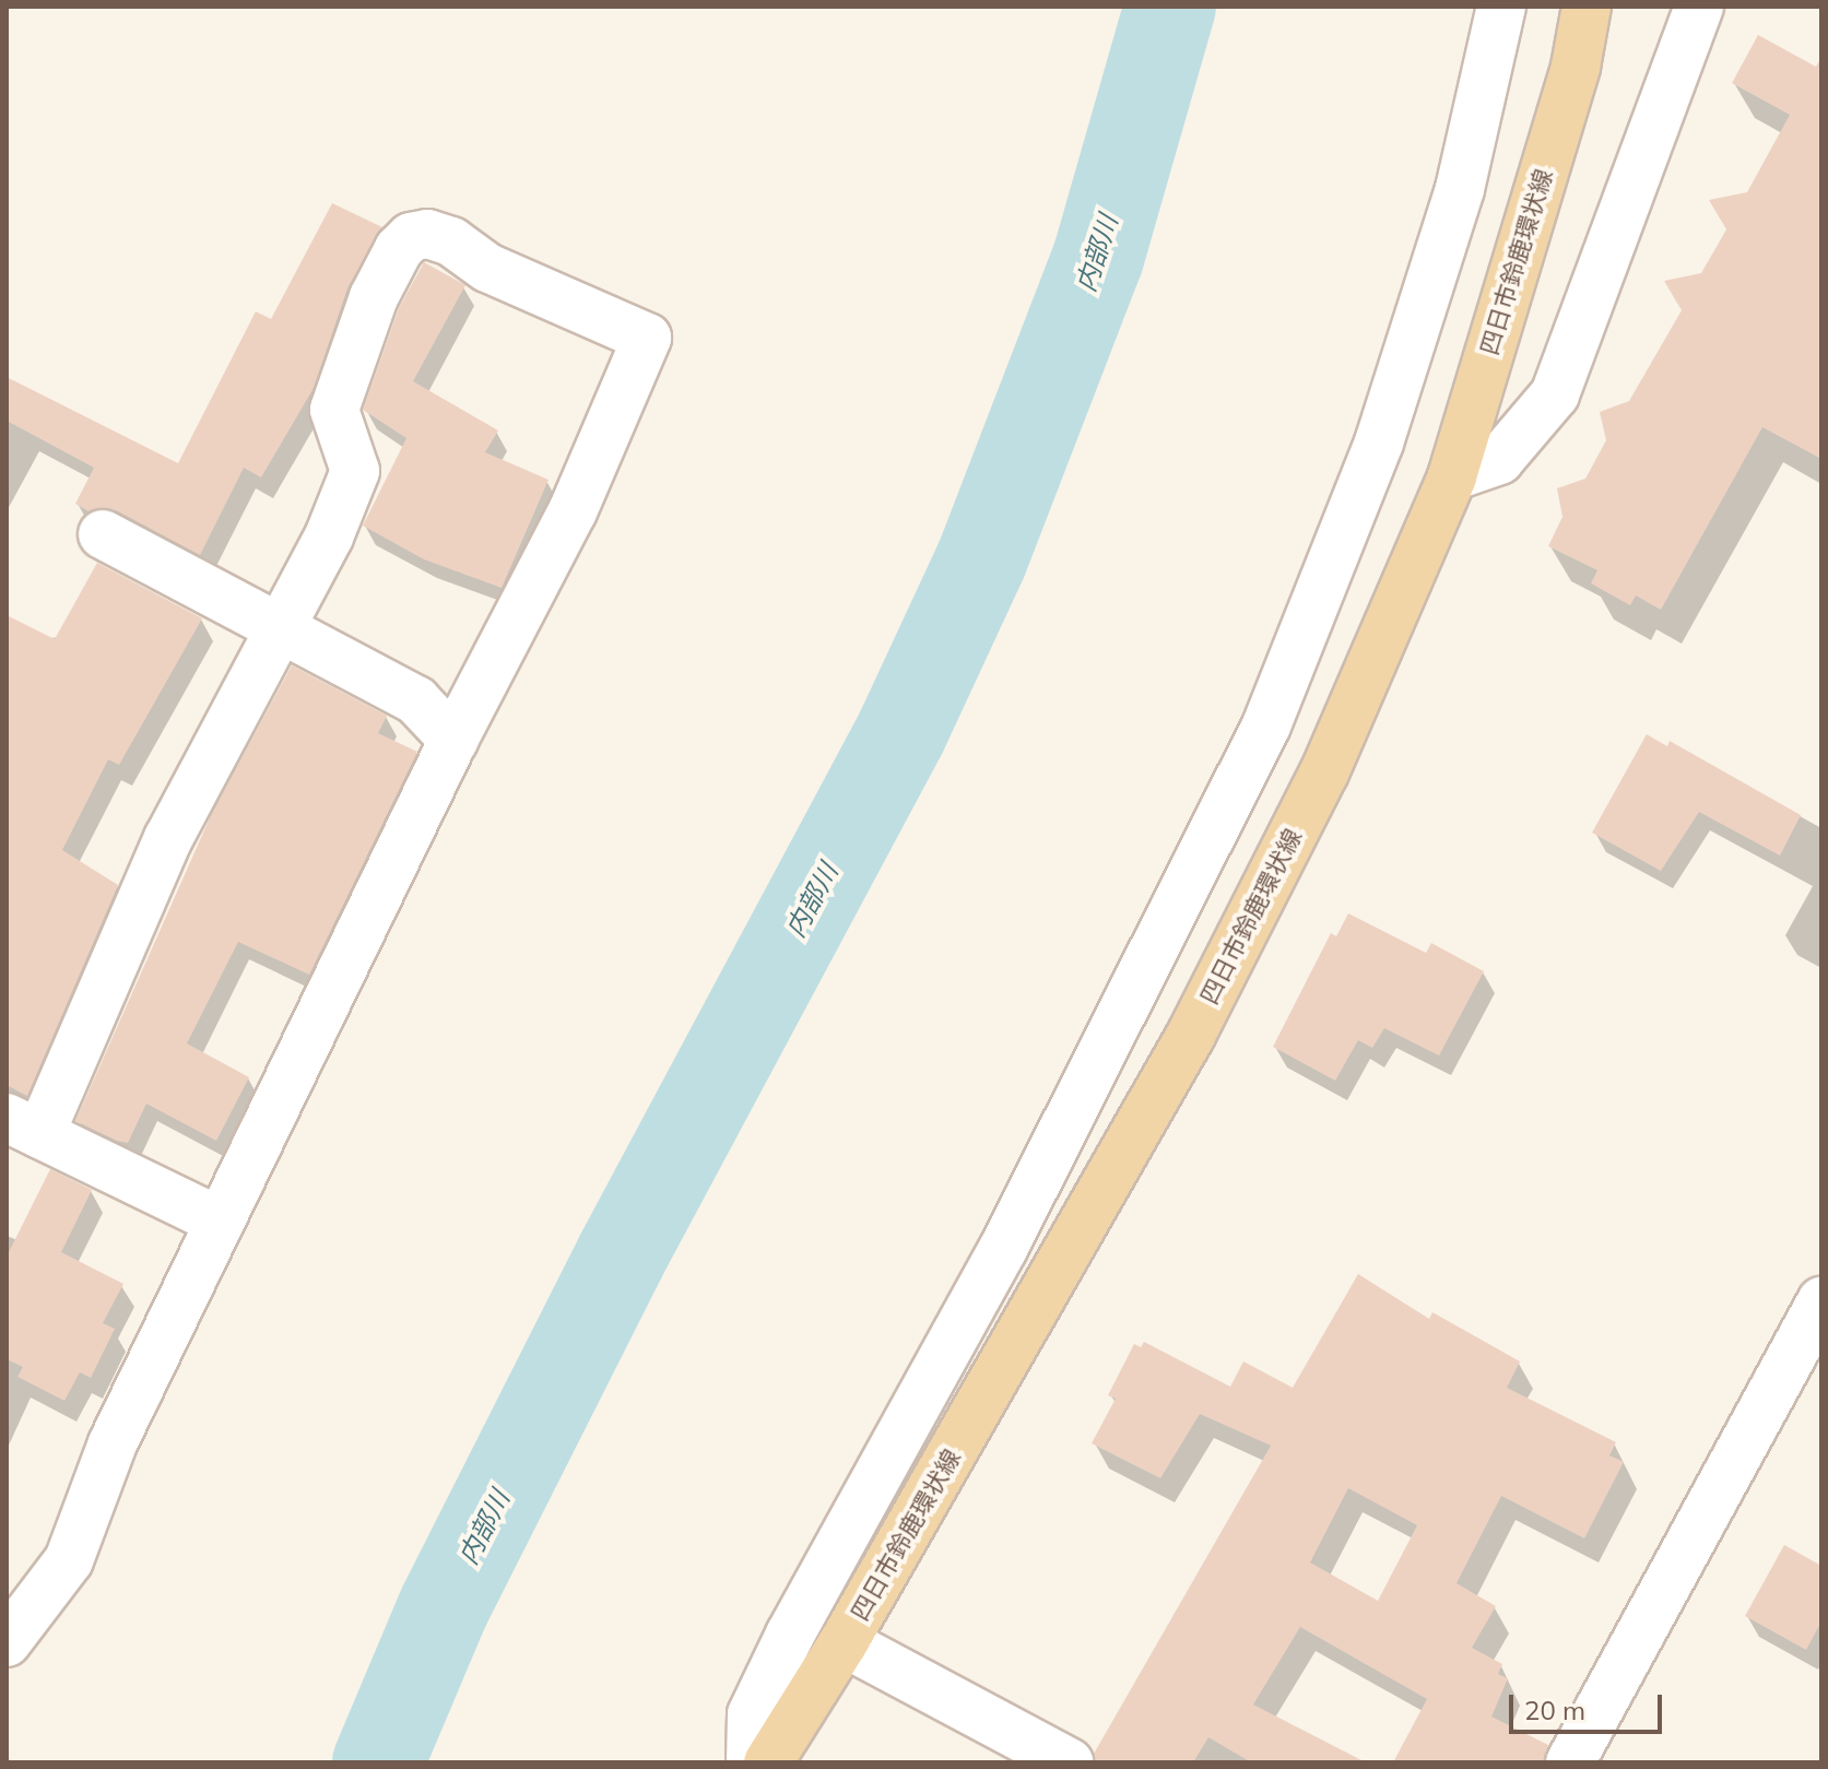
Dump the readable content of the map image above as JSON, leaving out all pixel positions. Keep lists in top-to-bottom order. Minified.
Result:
{"streets":{"main road":["四日市鈴鹿環状線"]},"water":["内部川"],"scale_bar":"20 m"}
